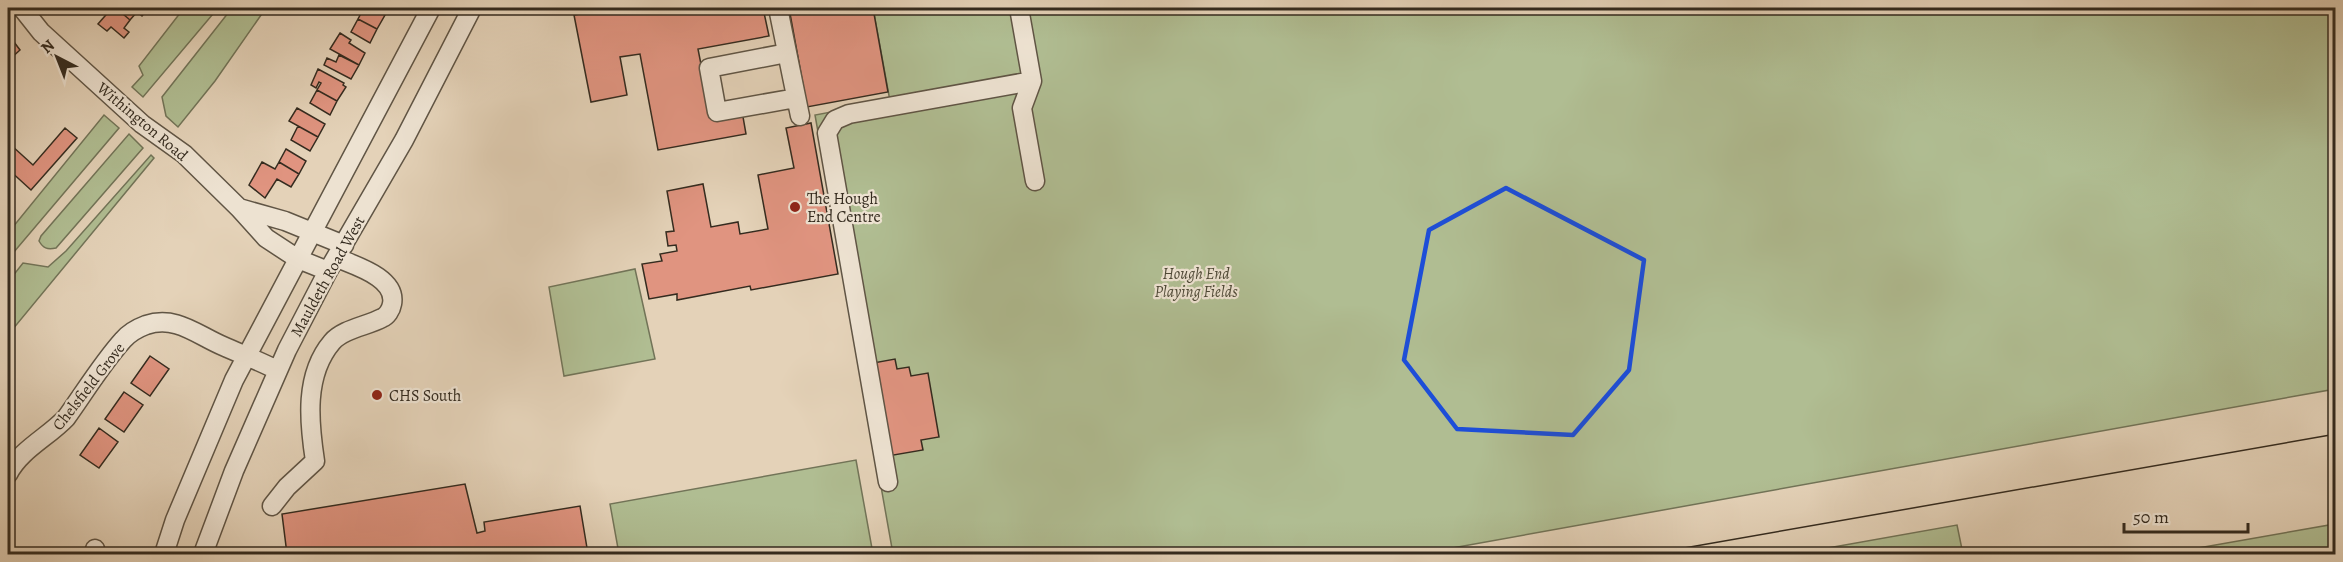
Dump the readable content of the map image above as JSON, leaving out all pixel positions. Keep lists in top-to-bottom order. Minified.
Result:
{"streets":{"street":["Withington Road","Mauldeth Road West","Chelsfield Grove"]},"crossings":[["Withington Road","Mauldeth Road West"],["Mauldeth Road West","Chelsfield Grove"]],"parks":["Hough End Playing Fields"],"places":["The Hough End Centre","CHS South"],"scale_bar":"50 m","north":"top left"}
